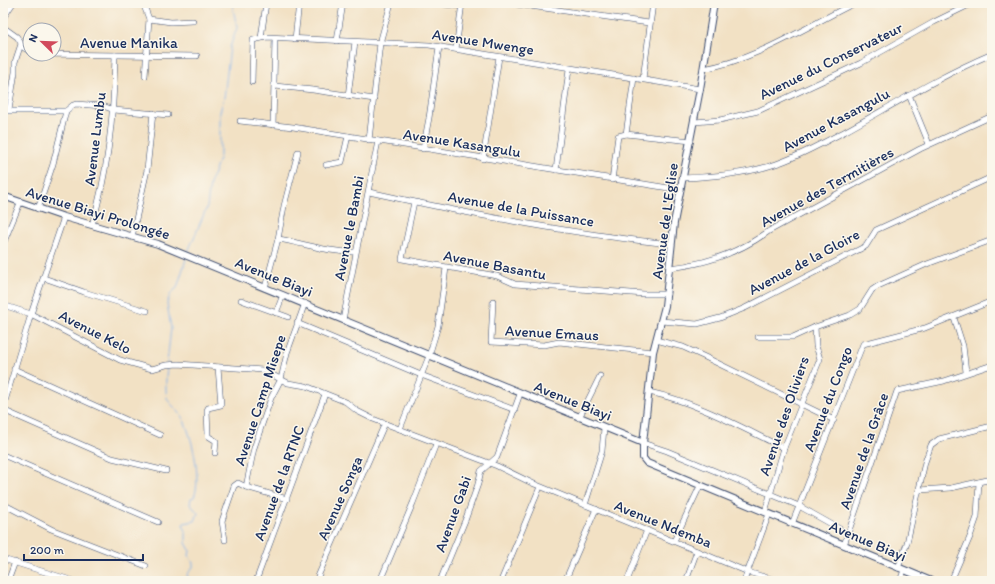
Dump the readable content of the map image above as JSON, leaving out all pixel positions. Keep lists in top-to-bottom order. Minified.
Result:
{"streets":{"street":["Avenue Mwenge","Avenue Manika","Avenue du Conservateur","Avenue Kasangulu","Avenue Lumbu","Avenue des Termitières","Avenue de la Puissance","Avenue Biayi Prolongée","Avenue de L'Eglise","Avenue le Bambi","Avenue de la Gloire","Avenue Basantu","Avenue Biayi","Avenue Kelo","Avenue Emaus","Avenue du Congo","Avenue Camp Misepe","Avenue des Oliviers","Avenue de la Grâce","Avenue de la RTNC","Avenue Songa","Avenue Gabi","Avenue Ndemba"]},"crossings":[["Avenue Mwenge","Avenue de L'Eglise"],["Avenue Manika","Avenue Lumbu"],["Avenue du Conservateur","Avenue de L'Eglise"],["Avenue Kasangulu","Avenue de L'Eglise"],["Avenue Kasangulu","Avenue le Bambi"],["Avenue Lumbu","Avenue Biayi Prolongée"],["Avenue des Termitières","Avenue de L'Eglise"],["Avenue de la Puissance","Avenue de L'Eglise"],["Avenue de la Puissance","Avenue le Bambi"],["Avenue de la Puissance","Avenue Basantu"],["Avenue Biayi Prolongée","Avenue Biayi"],["Avenue de L'Eglise","Avenue de la Gloire"],["Avenue de L'Eglise","Avenue Basantu"],["Avenue de L'Eglise","Avenue Biayi"],["Avenue de L'Eglise","Avenue Emaus"],["Avenue le Bambi","Avenue Biayi"],["Avenue Biayi","Avenue du Congo"],["Avenue Biayi","Avenue Camp Misepe"],["Avenue Biayi","Avenue des Oliviers"],["Avenue Biayi","Avenue de la Grâce"],["Avenue Biayi","Avenue Gabi"],["Avenue Kelo","Avenue Camp Misepe"],["Avenue Kelo","Avenue de la RTNC"],["Avenue Kelo","Avenue Songa"],["Avenue Kelo","Avenue Ndemba"],["Avenue Camp Misepe","Avenue de la RTNC"],["Avenue des Oliviers","Avenue Ndemba"],["Avenue Songa","Avenue Ndemba"],["Avenue Gabi","Avenue Ndemba"]],"scale_bar":"200 m","north":"top left"}
